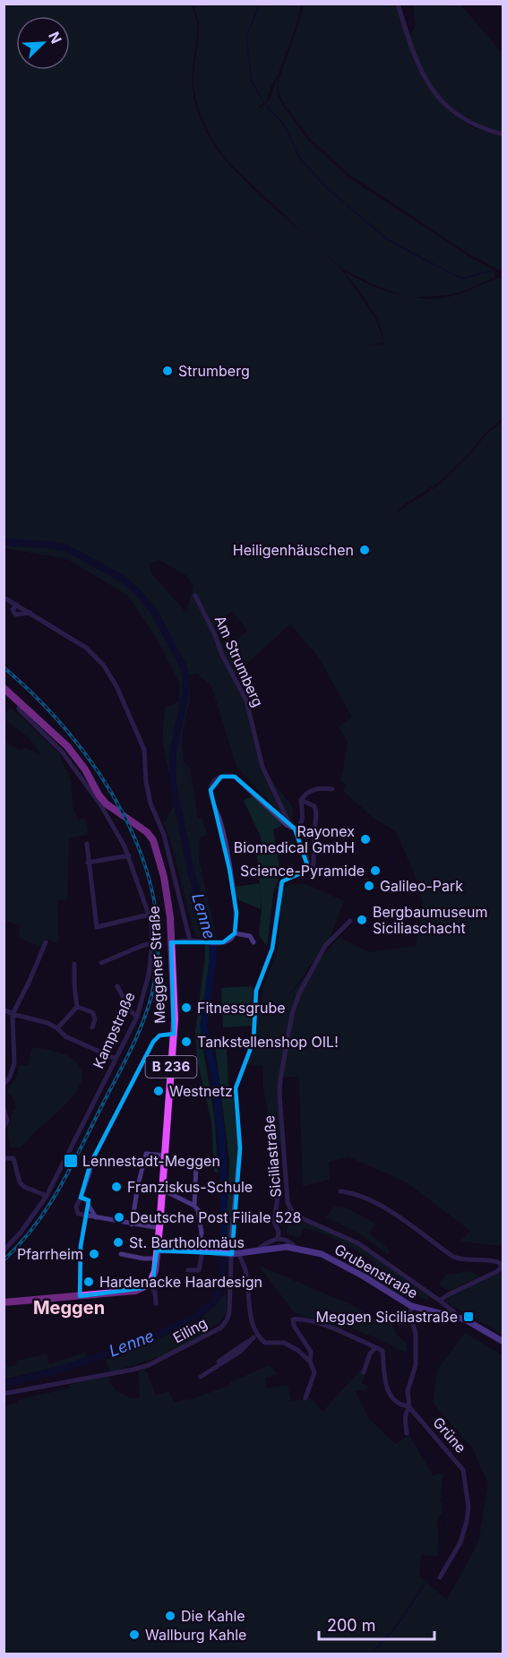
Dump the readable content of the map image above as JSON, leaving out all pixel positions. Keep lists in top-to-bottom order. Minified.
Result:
{"streets":{"main road":["Meggener Straße","B 236","Grubenstraße"],"street":["Am Strumberg","Kampstraße","Siciliastraße","Eiling","Grüne"]},"crossings":[["Am Strumberg","Grubenstraße"],["Am Strumberg","Eiling"],["Meggener Straße","Kampstraße"],["Meggener Straße","Grubenstraße"],["Siciliastraße","Grubenstraße"],["Grubenstraße","Eiling"]],"districts":["Meggen"],"water":["Lenne"],"places":{"other":["Strumberg","Heiligenhäuschen","Rayonex Biomedical GmbH","Science-Pyramide","Galileo-Park","Bergbaumuseum Siciliaschacht","Fitnessgrube","Tankstellenshop OIL!","Westnetz","Franziskus-Schule","Deutsche Post Filiale 528","St. Bartholomäus","Pfarrheim","Hardenacke Haardesign","Die Kahle","Wallburg Kahle"],"transit":["Lennestadt-Meggen","Meggen Siciliastraße"]},"scale_bar":"200 m","north":"top right"}
